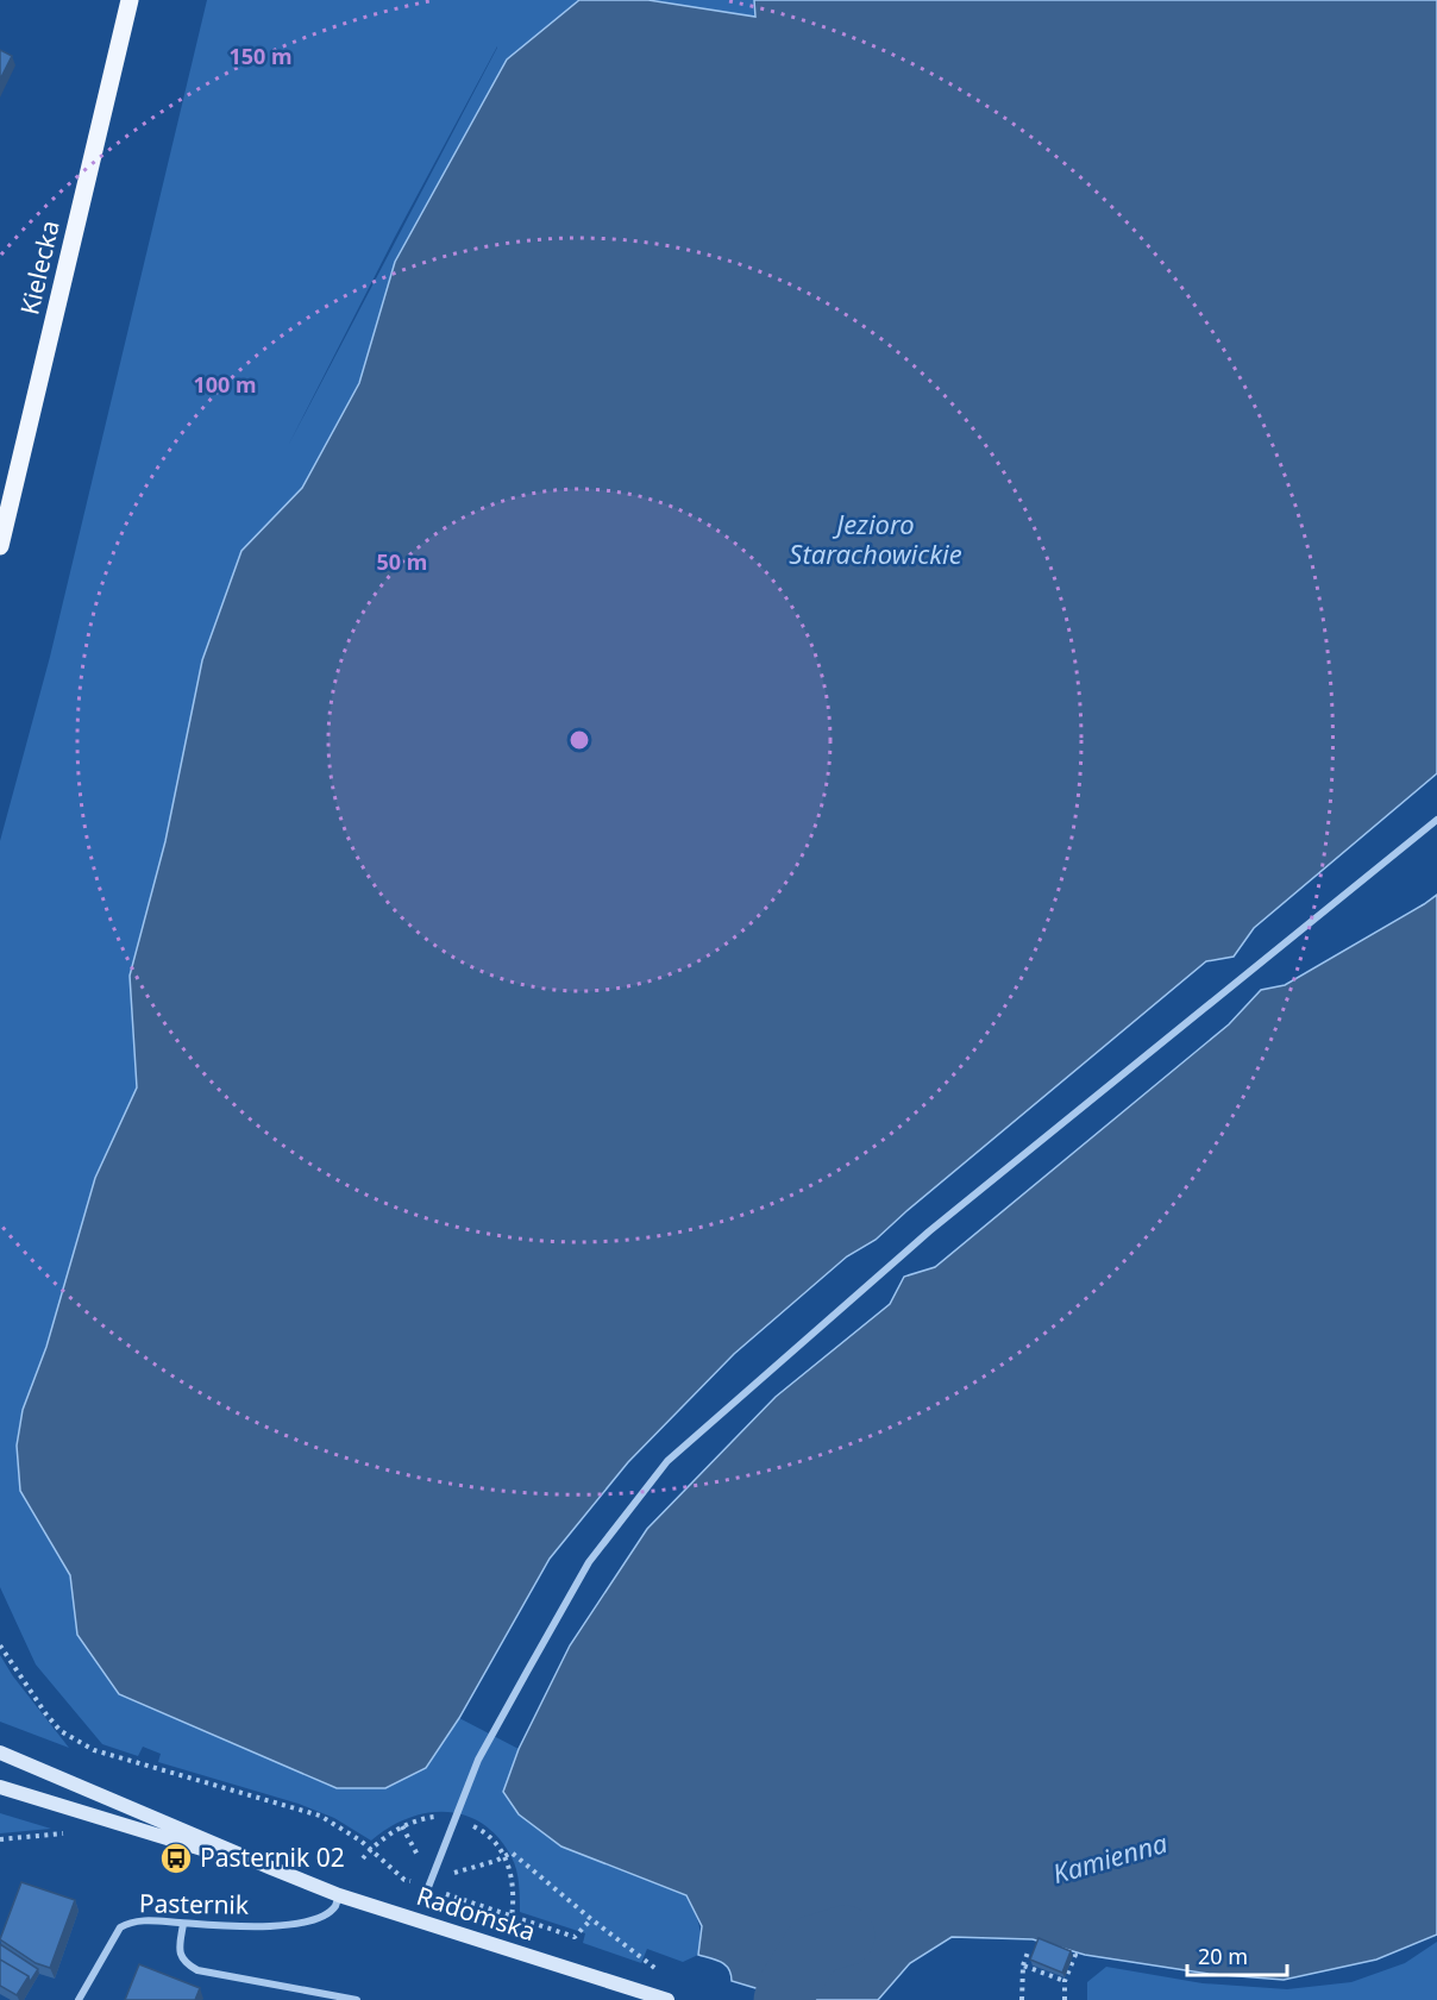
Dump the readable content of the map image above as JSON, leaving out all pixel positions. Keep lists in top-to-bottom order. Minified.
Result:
{"streets":{"main road":["Kielecka"],"street":["Pasternik","Radomska"]},"crossings":[["Pasternik","Radomska"]],"water":["Jezioro Starachowickie","Kamienna"],"places":{"bus stop":["Pasternik 02"]},"scale_bar":"20 m","rings":["150 m","100 m","50 m"]}
